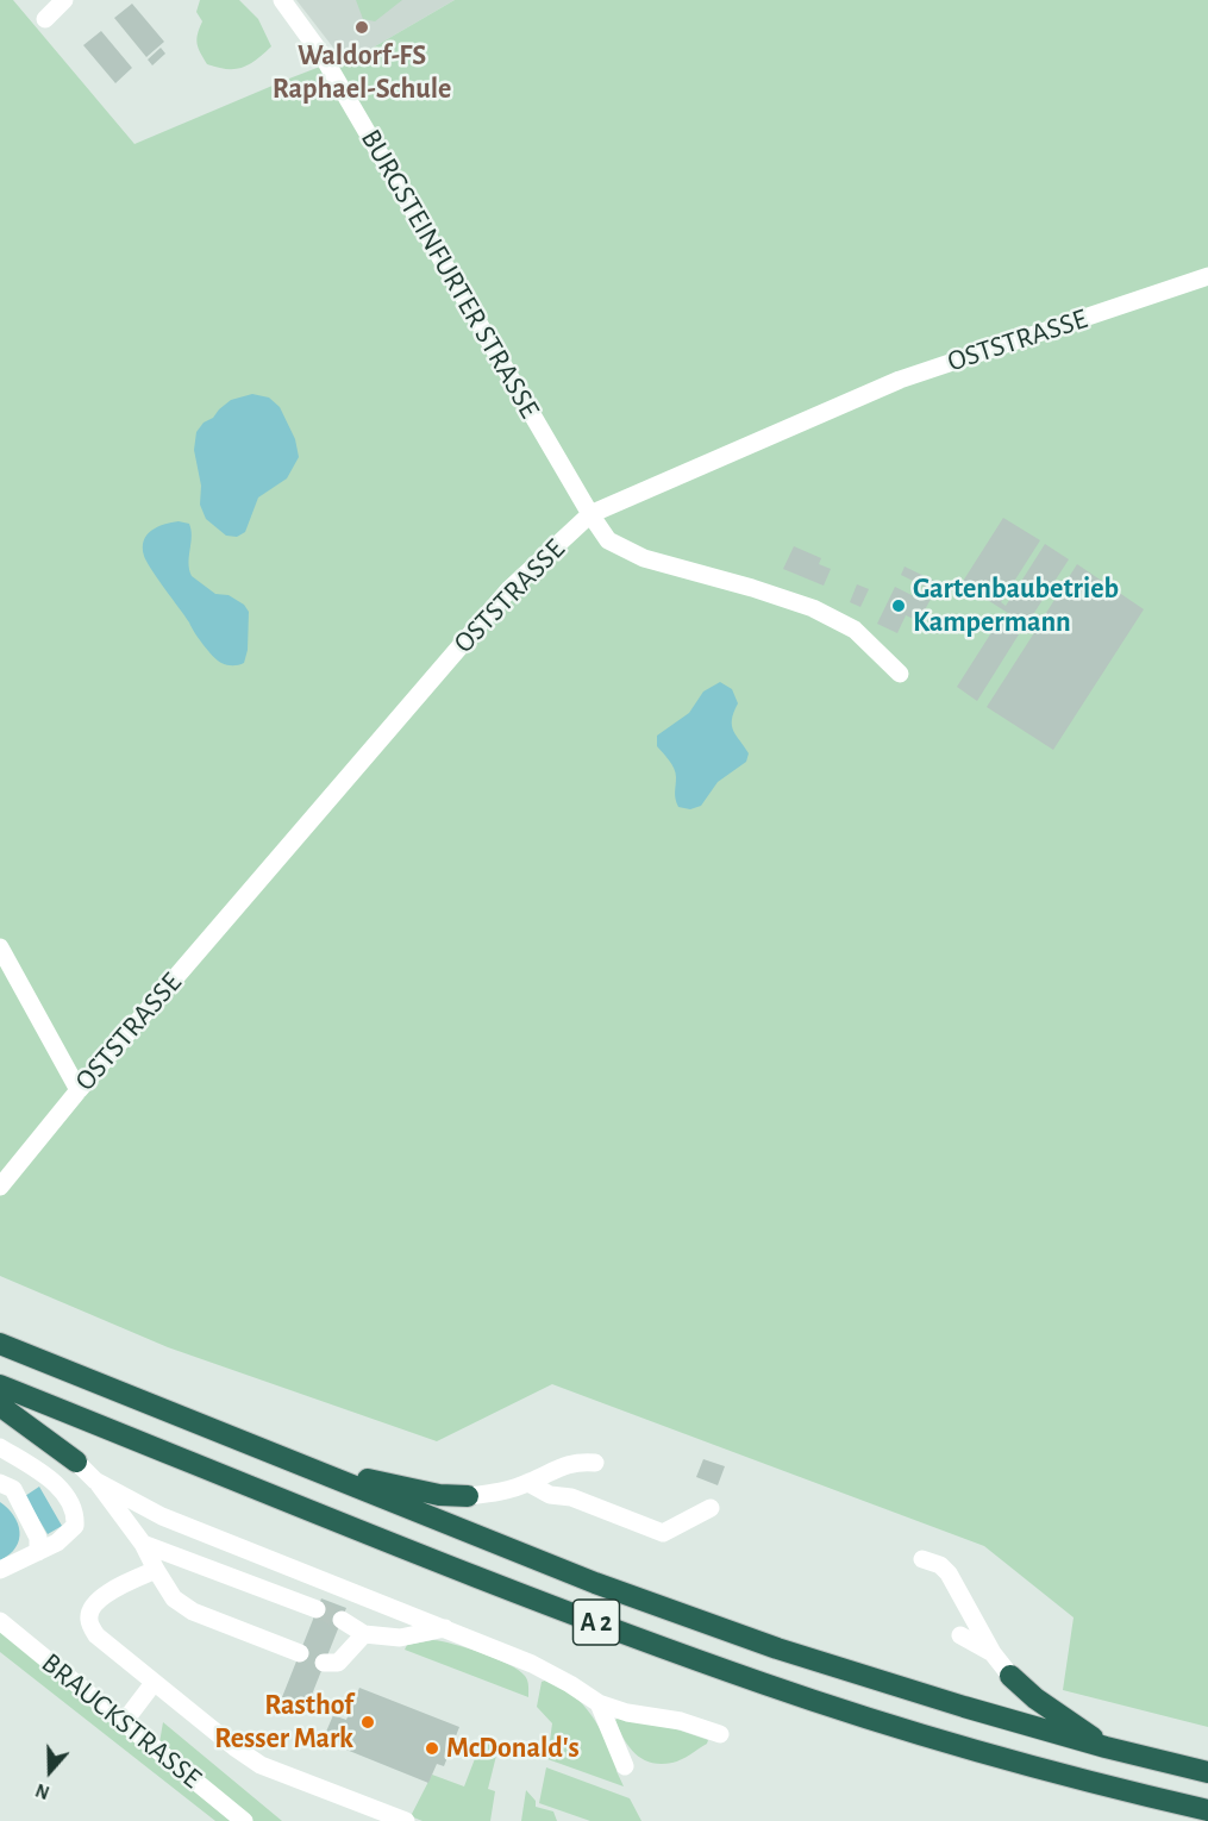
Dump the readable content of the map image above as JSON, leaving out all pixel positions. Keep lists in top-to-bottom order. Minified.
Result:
{"streets":{"highway":["A 2"],"street":["BURGSTEINFURTER STRASSE","OSTSTRASSE","BRAUCKSTRASSE"]},"crossings":[["BURGSTEINFURTER STRASSE","OSTSTRASSE"]],"places":["Waldorf-FS Raphael-Schule","Gartenbaubetrieb Kampermann","Rasthof Resser Mark","McDonald's"],"north":"bottom"}
